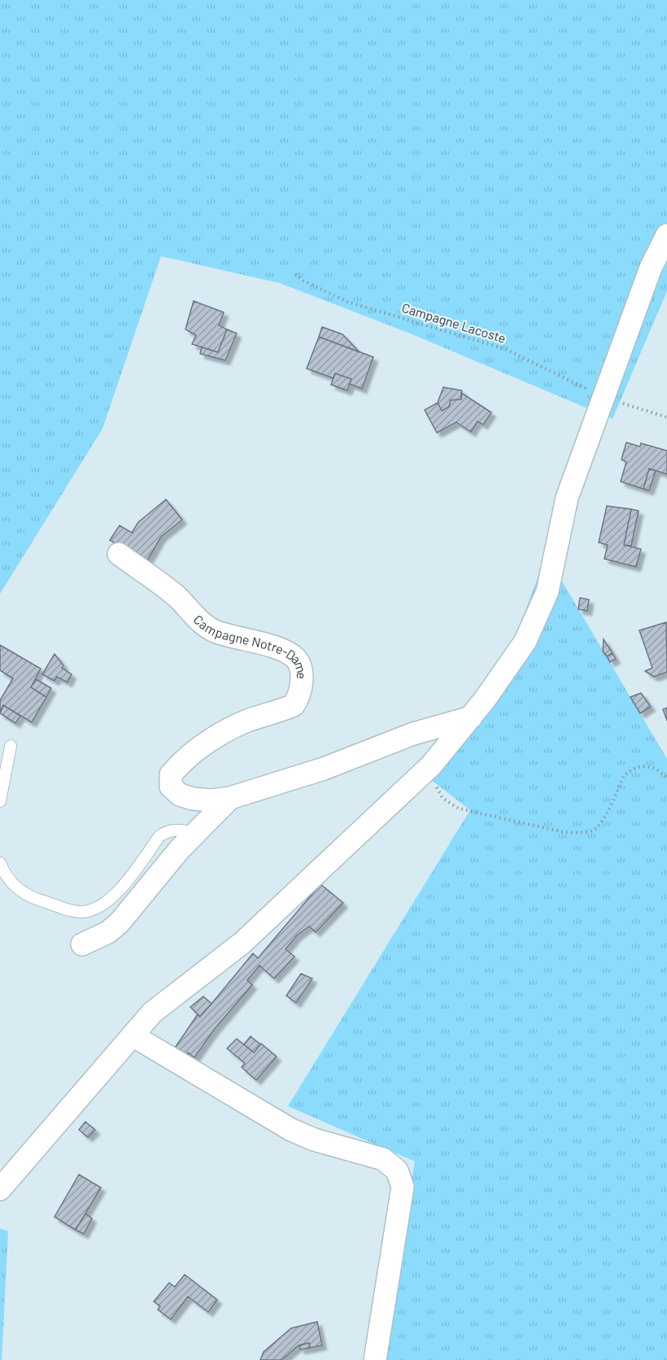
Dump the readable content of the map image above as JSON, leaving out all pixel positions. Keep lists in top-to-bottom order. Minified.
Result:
{"streets":{"street":["Campagne Notre-Dame"],"path":["Campagne Lacoste"]}}
